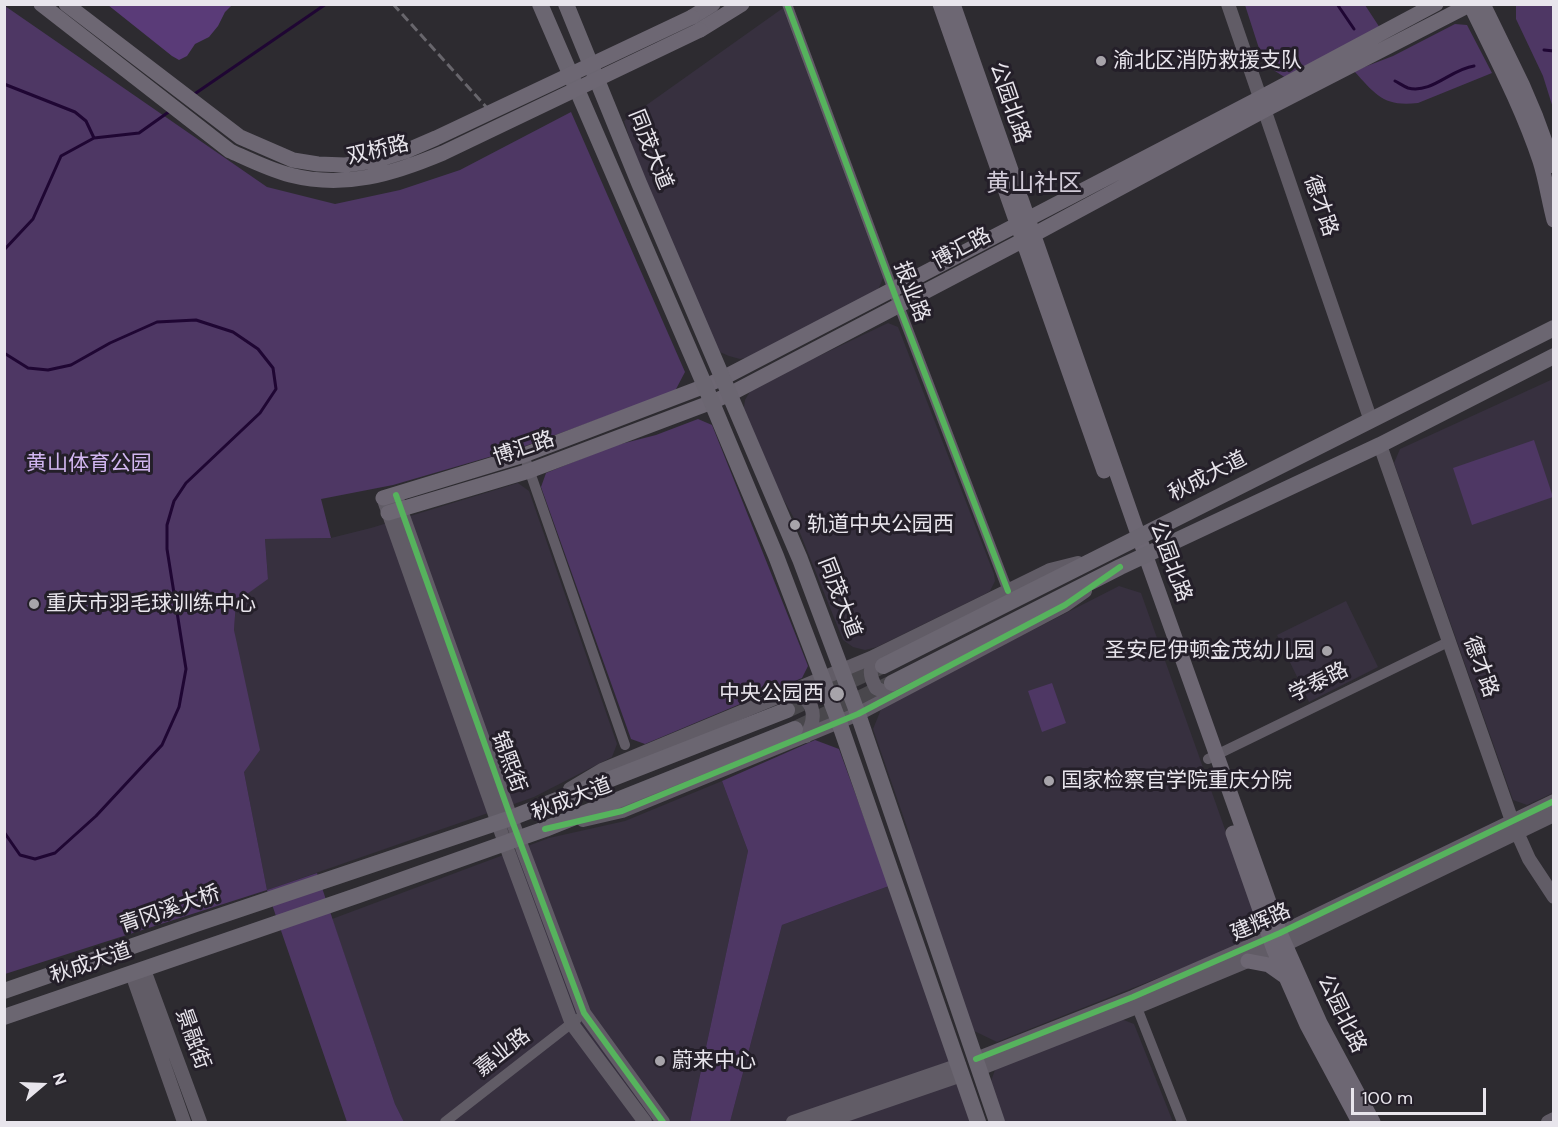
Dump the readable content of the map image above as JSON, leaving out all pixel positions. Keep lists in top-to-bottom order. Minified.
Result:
{"streets":{"main road":["公园北路","同茂大道","双桥路","博汇路","秋成大道","青冈溪大桥"],"street":["德才路","报业路","学泰路","锦熙街","建辉路","景融街","嘉业路"]},"crossings":[["公园北路","博汇路"],["公园北路","秋成大道"],["公园北路","学泰路"],["公园北路","建辉路"],["同茂大道","博汇路"],["同茂大道","建辉路"],["德才路","博汇路"],["德才路","秋成大道"],["德才路","学泰路"],["德才路","建辉路"],["博汇路","报业路"],["博汇路","锦熙街"],["秋成大道","锦熙街"],["秋成大道","青冈溪大桥"],["秋成大道","景融街"],["锦熙街","嘉业路"]],"districts":["黄山社区"],"parks":["黄山体育公园"],"places":["渝北区消防救援支队","轨道中央公园西","重庆市羽毛球训练中心","圣安尼伊顿金茂幼儿园","中央公园西","国家检察官学院重庆分院","蔚来中心"],"scale_bar":"100 m","north":"right"}
